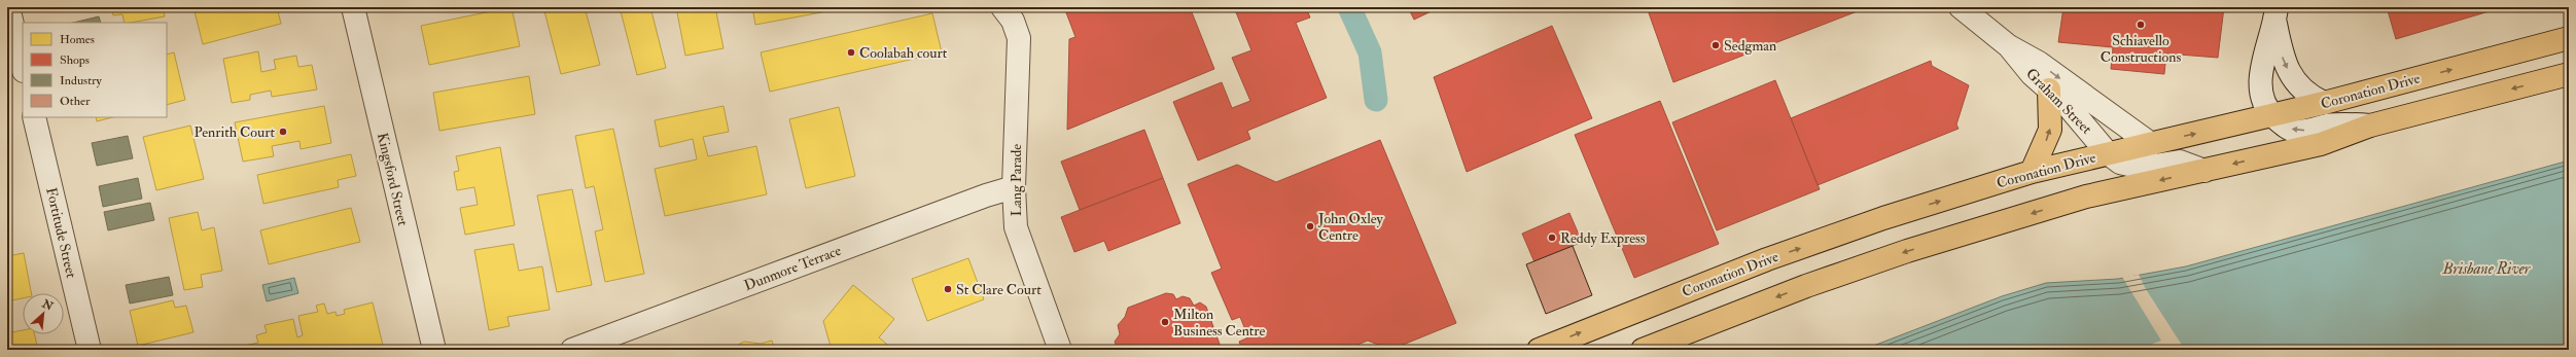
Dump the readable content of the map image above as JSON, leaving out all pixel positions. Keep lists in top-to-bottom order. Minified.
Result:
{"streets":{"highway":["Coronation Drive"],"street":["Graham Street","Kingsford Street","Lang Parade","Fortitude Street","Dunmore Terrace"]},"crossings":[["Coronation Drive","Graham Street"],["Lang Parade","Dunmore Terrace"]],"water":["Brisbane River"],"places":["Schiavello Constructions","Sedgman","Coolabah court","Penrith Court","John Oxley Centre","Reddy Express","St Clare Court","Milton Business Centre"],"legend":["Homes","Shops","Industry","Other"],"north":"top right"}
